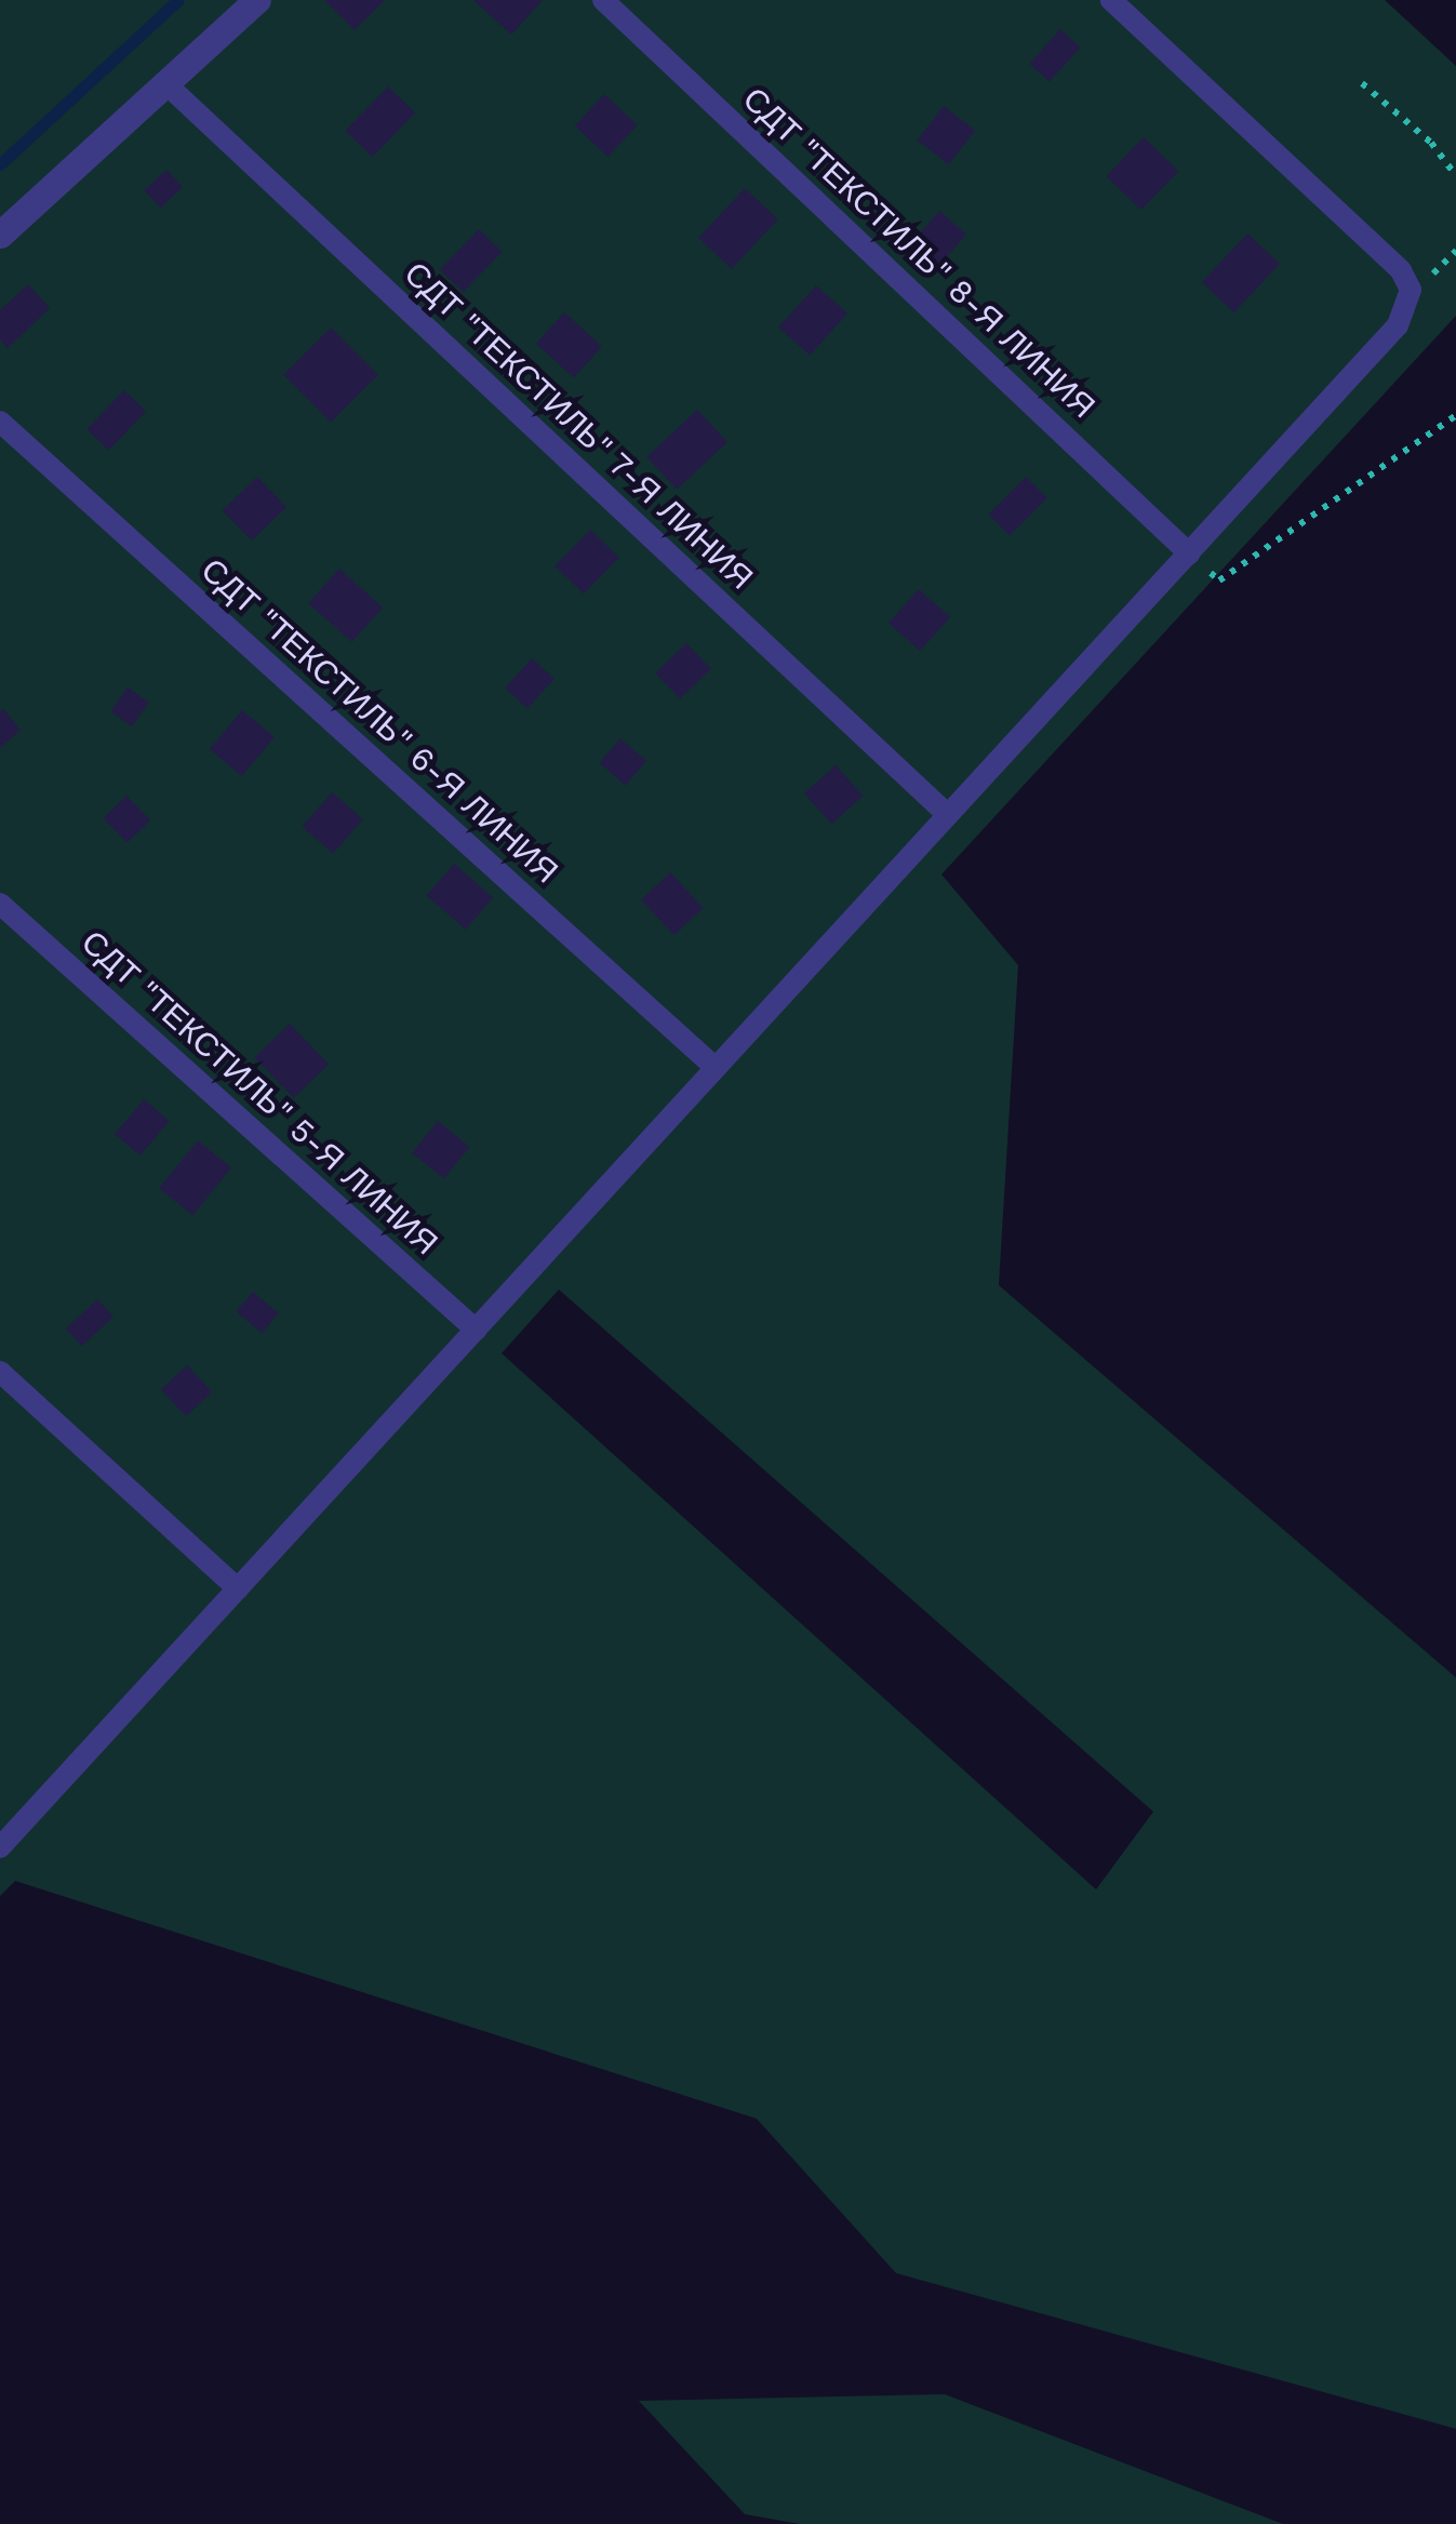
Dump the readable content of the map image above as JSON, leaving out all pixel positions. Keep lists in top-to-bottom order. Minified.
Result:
{"streets":{"lane":["СДТ \"ТЕКСТИЛЬ\" 8-Я ЛИНИЯ","СДТ \"ТЕКСТИЛЬ\" 7-Я ЛИНИЯ","СДТ \"ТЕКСТИЛЬ\" 6-Я ЛИНИЯ","СДТ \"ТЕКСТИЛЬ\" 5-Я ЛИНИЯ"]}}
